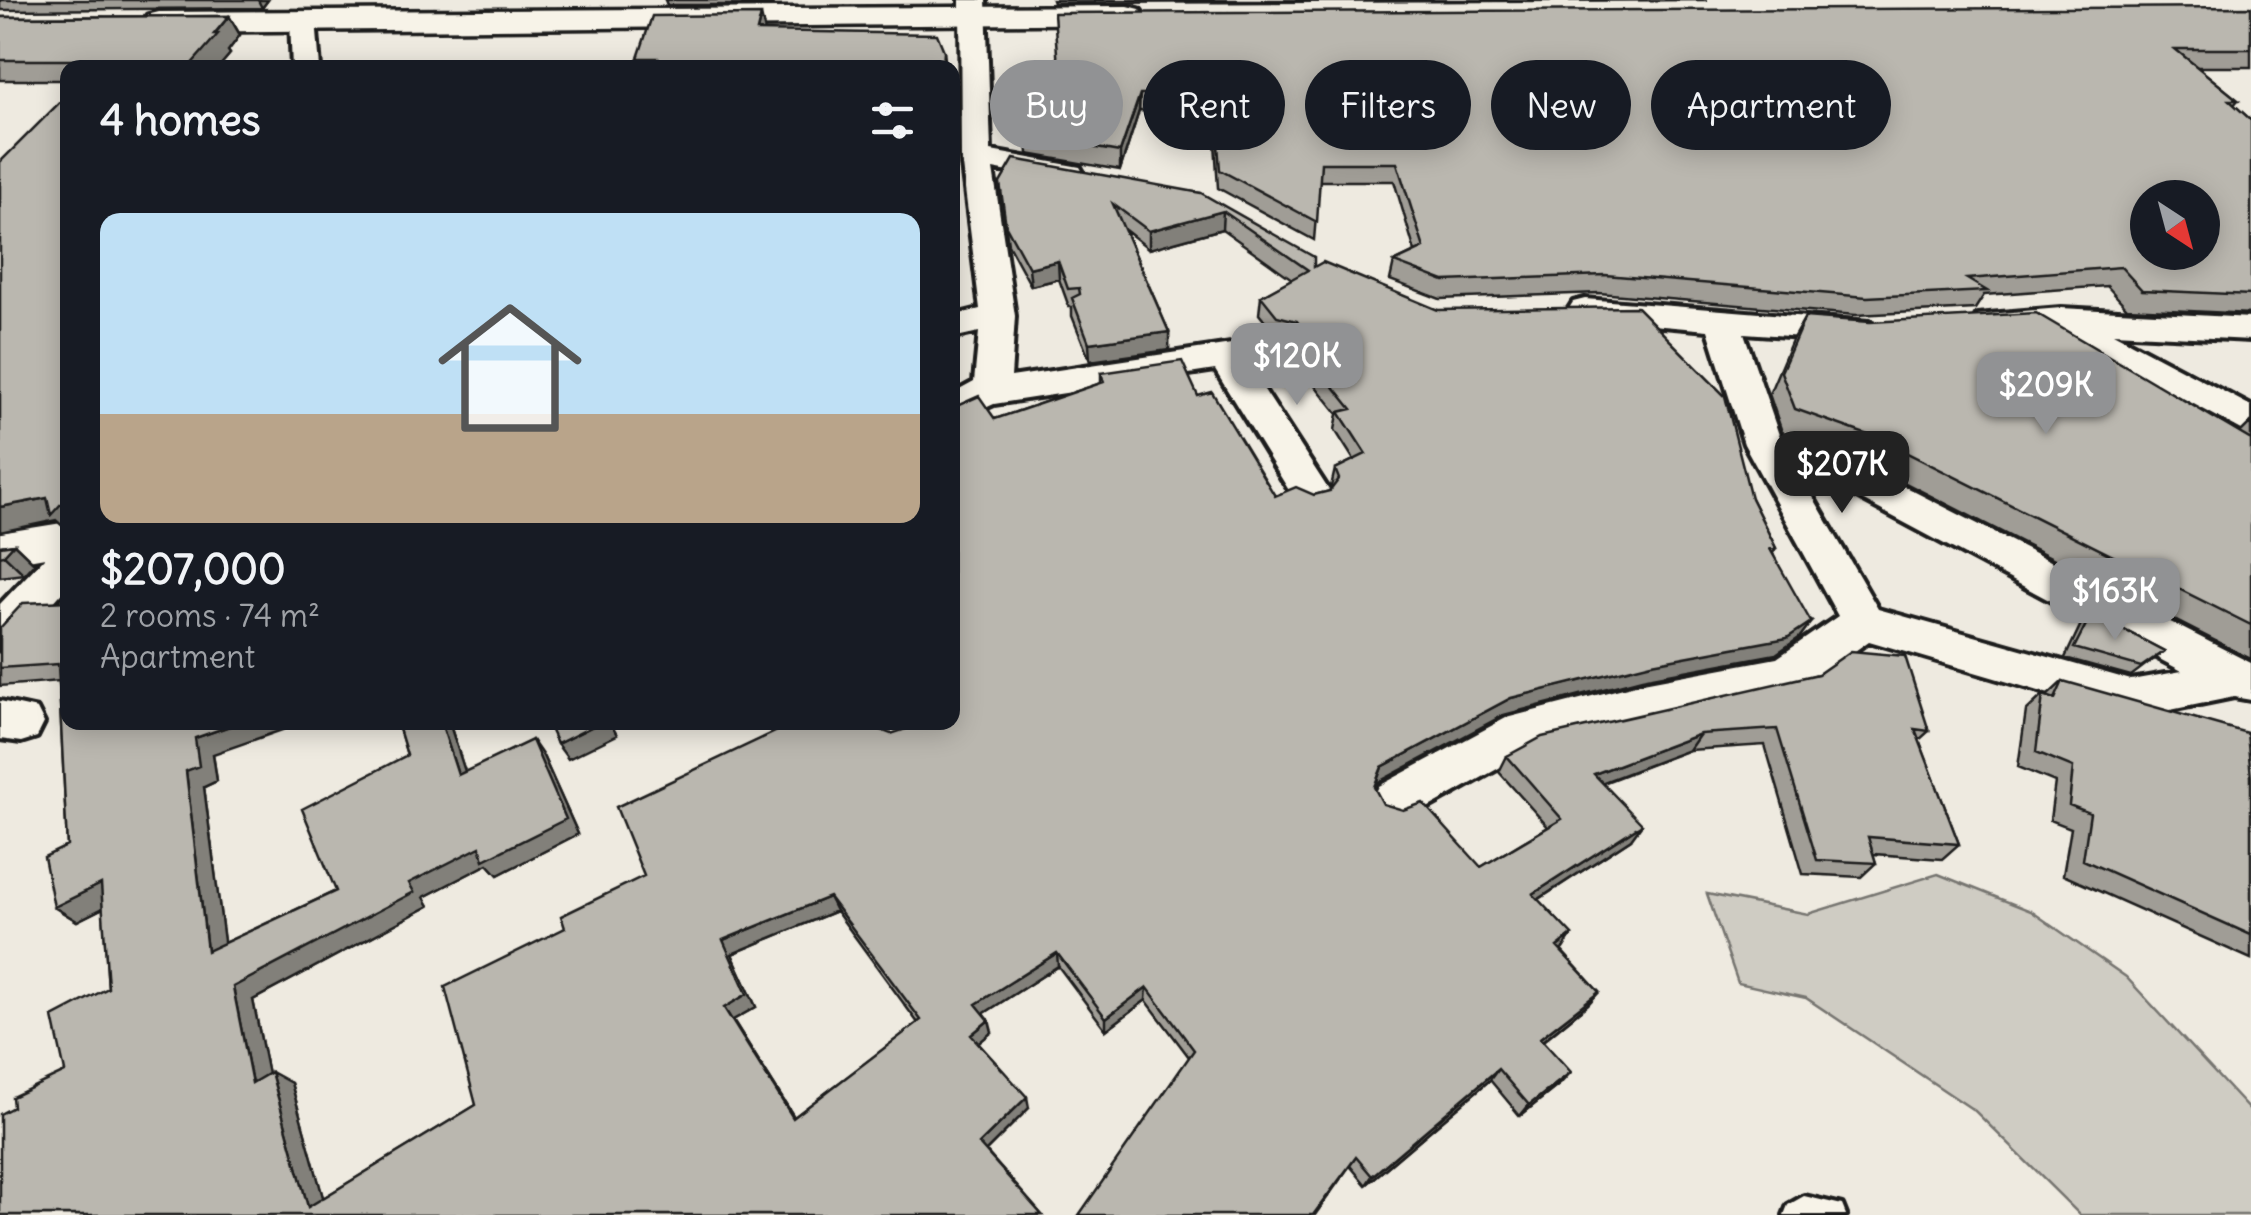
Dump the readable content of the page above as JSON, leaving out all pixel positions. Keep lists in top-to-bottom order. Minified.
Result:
{"north":"bottom right","page":{"chip":["Buy","Rent","Filters","New","Apartment"],"heading":"4 homes","list":[{"name":"$207,000","note":"2 rooms · 74 m² · Apartment"}],"price":["$120K","$209K","$207K","$163K"]}}
